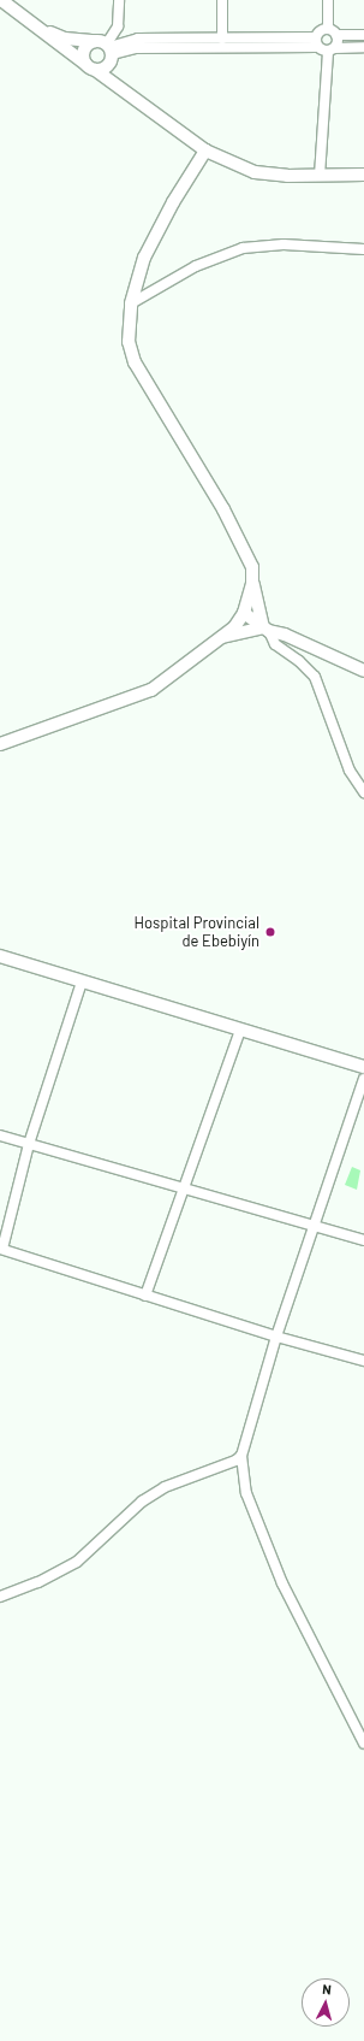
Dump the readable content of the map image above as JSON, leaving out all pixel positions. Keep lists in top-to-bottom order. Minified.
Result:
{"places":["Hospital Provincial de Ebebiyín"],"north":"top"}
